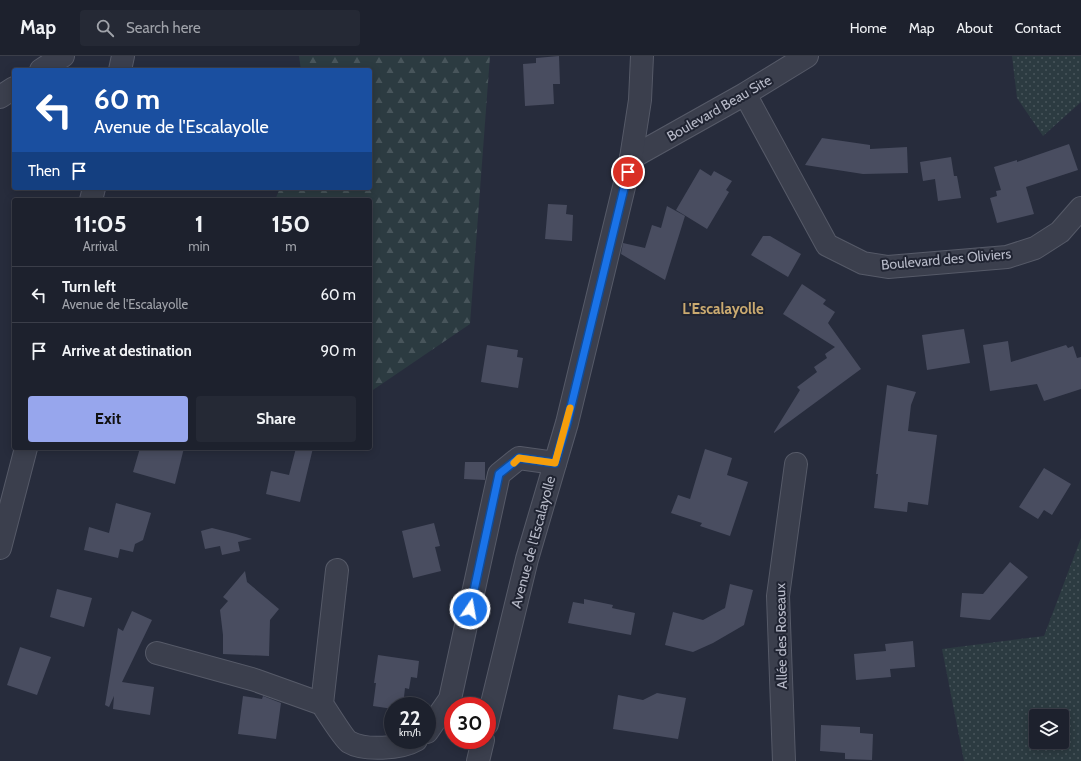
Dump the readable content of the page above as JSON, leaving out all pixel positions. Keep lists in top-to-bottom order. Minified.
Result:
{"streets":{"street":["Boulevard Beau Site","Boulevard des Oliviers","Avenue de l'Escalayolle","Allée des Roseaux"]},"crossings":[["Boulevard Beau Site","Boulevard des Oliviers"],["Boulevard Beau Site","Avenue de l'Escalayolle"]],"districts":["L'Escalayolle"],"page":{"header":"Map","search":"Search here","nav":["Home","Map","About","Contact"],"turn":["60 m","Avenue de l'Escalayolle"],"then":"Then","eta":["11:05","Arrival","1","min","150","m"],"list":[{"name":"Turn left","note":"Avenue de l'Escalayolle","value":"60 m"},{"name":"Arrive at destination","value":"90 m"}],"buttons":["Exit","Share"],"speed":"22 km/h","limit":"30"}}
